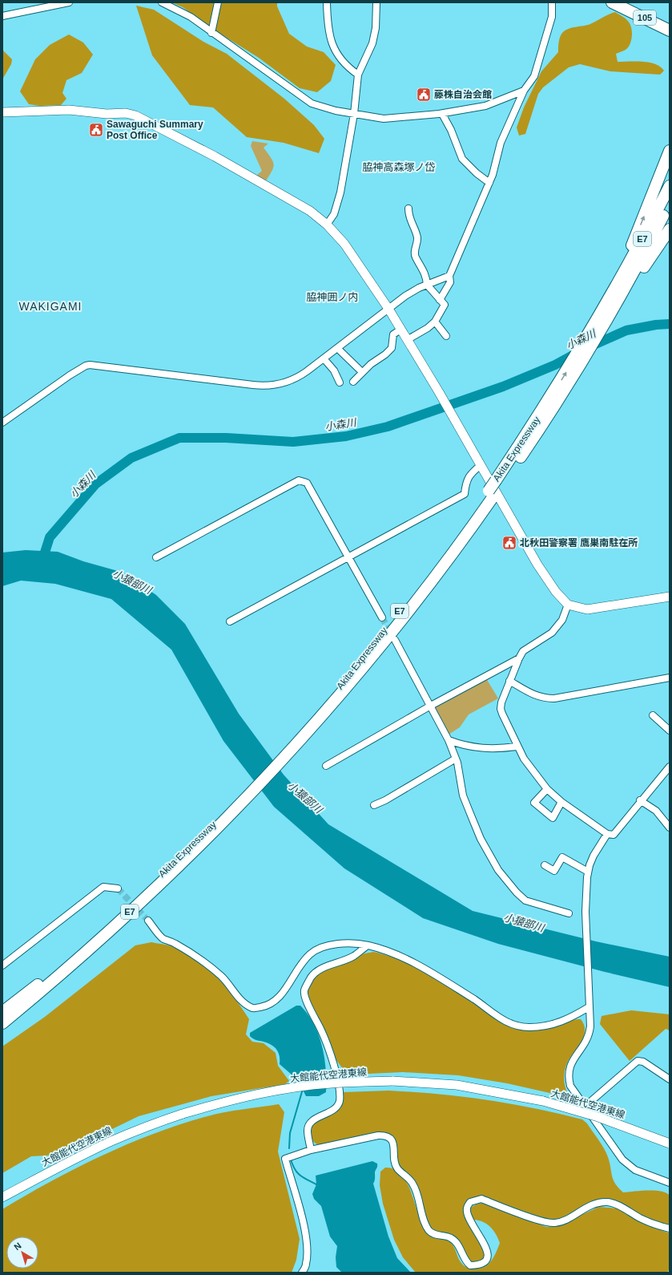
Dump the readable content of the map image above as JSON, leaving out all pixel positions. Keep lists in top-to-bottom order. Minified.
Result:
{"streets":{"highway":["105","E7","Akita Expressway"],"street":["大館能代空港東線"]},"crossings":[["E7","Akita Expressway"]],"districts":["脇神高森塚ノ岱","脇神囲ノ内","WAKIGAMI"],"water":["小森川","小猿部川"],"places":{"public building":["藤株自治会館","Sawaguchi Summary Post Office","北秋田警察署 鷹巣南駐在所"]},"north":"top left"}
